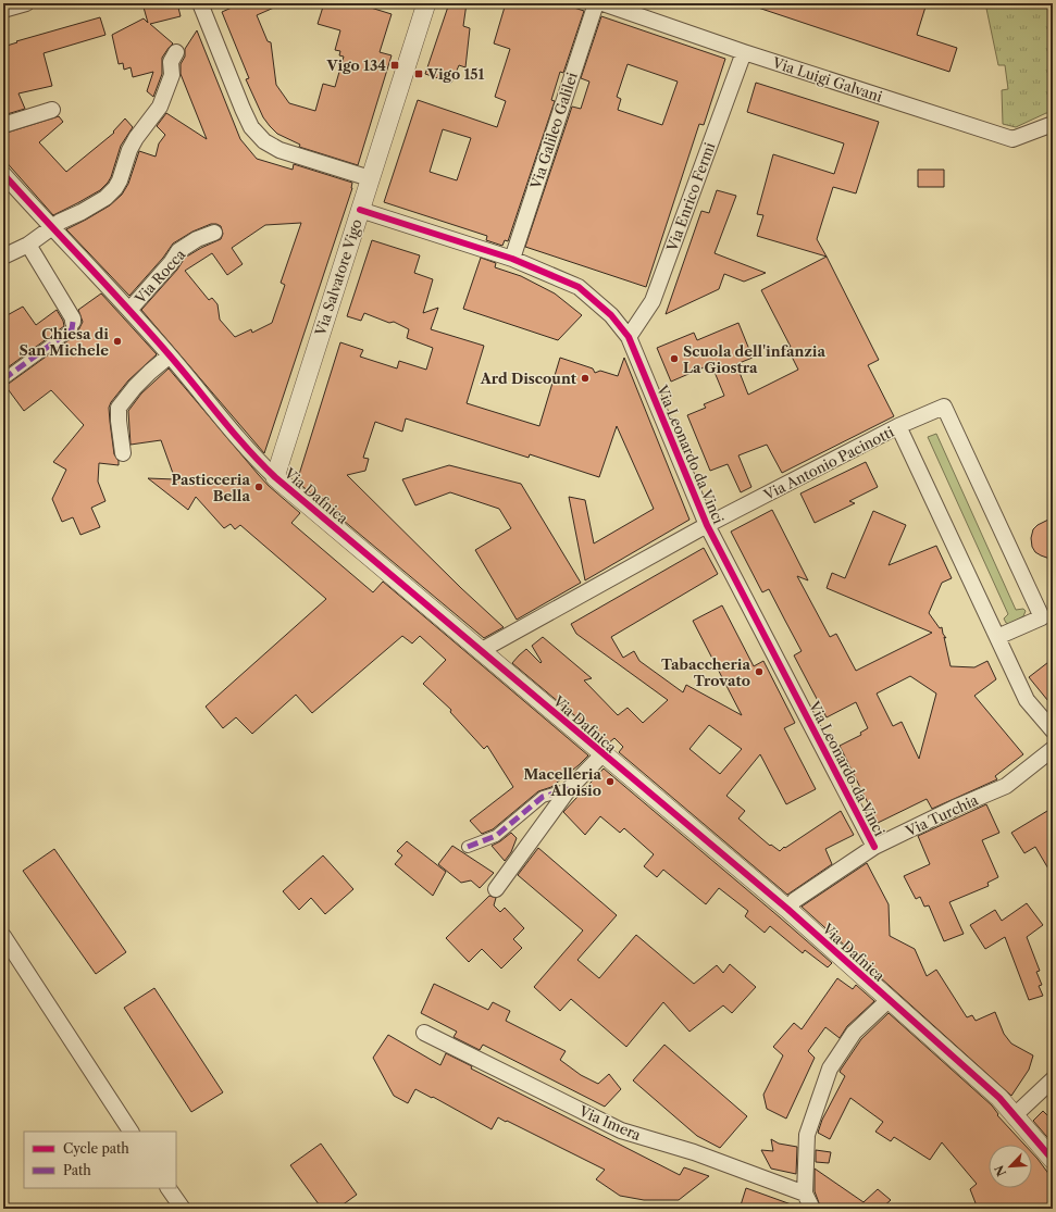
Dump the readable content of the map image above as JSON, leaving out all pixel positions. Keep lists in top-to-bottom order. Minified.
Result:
{"streets":{"street":["Via Luigi Galvani","Via Galileo Galilei","Via Enrico Fermi","Via Rocca","Via Salvatore Vigo","Via Leonardo da Vinci","Via Antonio Pacinotti","Via Dafnica","Via Turchia","Via Imera"]},"crossings":[["Via Luigi Galvani","Via Enrico Fermi"],["Via Galileo Galilei","Via Leonardo da Vinci"],["Via Enrico Fermi","Via Leonardo da Vinci"],["Via Rocca","Via Dafnica"],["Via Salvatore Vigo","Via Leonardo da Vinci"],["Via Salvatore Vigo","Via Dafnica"],["Via Leonardo da Vinci","Via Antonio Pacinotti"],["Via Leonardo da Vinci","Via Turchia"],["Via Antonio Pacinotti","Via Dafnica"],["Via Dafnica","Via Turchia"]],"places":{"transit":["Vigo 134","Vigo 151"],"other":["Chiesa di San Michele","Scuola dell'infanzia La Giostra","Ard Discount","Pasticceria Bella","Tabaccheria Trovato","Macelleria Aloisio"]},"legend":["Cycle path","Path"],"north":"bottom left"}
